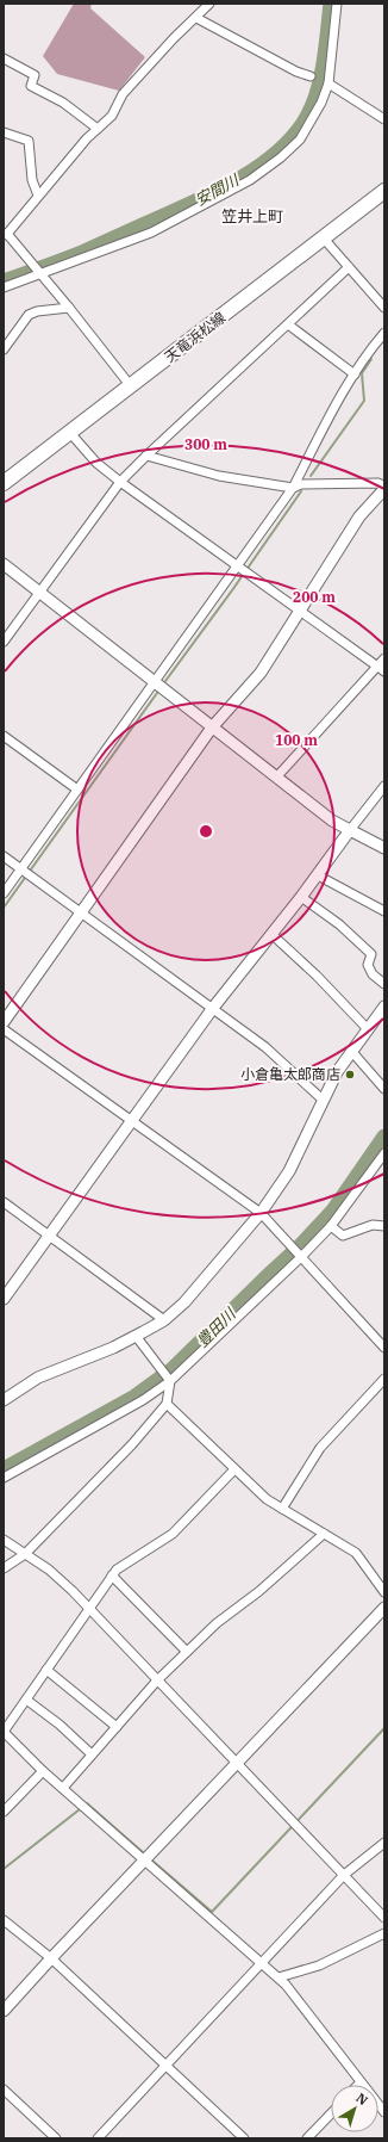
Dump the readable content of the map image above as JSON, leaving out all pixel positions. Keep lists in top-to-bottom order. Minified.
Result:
{"streets":{"main road":["天竜浜松線"]},"districts":["笠井上町"],"water":["安間川","豊田川"],"places":["小倉亀太郎商店"],"north":"top right","rings":["300 m","200 m","100 m"]}
